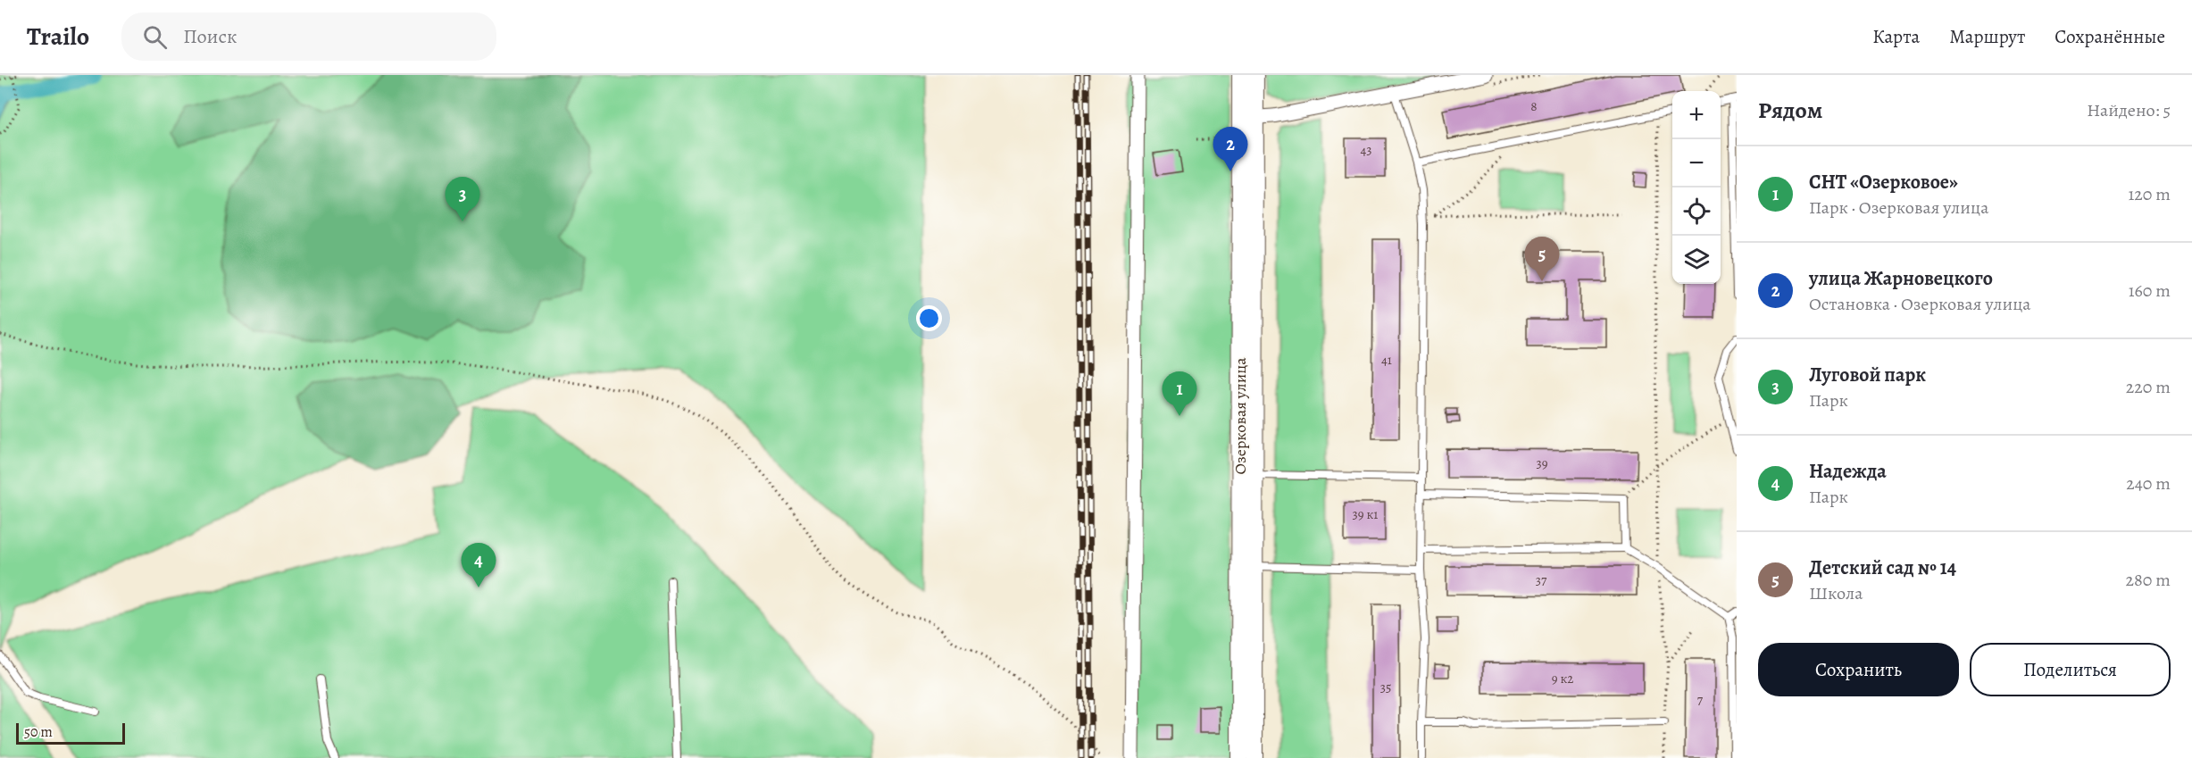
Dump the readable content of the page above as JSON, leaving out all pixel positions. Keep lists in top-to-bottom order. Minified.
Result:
{"streets":{"street":["Озерковая улица"]},"house_numbers":["8","43","41","39","39 к1","37","9 к2","35","7"],"scale_bar":"50 m","page":{"header":"Trailo","search":"Поиск","nav":["Карта","Маршрут","Сохранённые"],"heading":["Рядом","Найдено: 5"],"map_buttons":["+","−"],"pins":["2","3","5","1","4"],"list":[{"mark":"1","name":"СНТ «Озерковое»","note":"Парк · Озерковая улица","value":"120 m"},{"mark":"2","name":"улица Жарновецкого","note":"Остановка · Озерковая улица","value":"160 m"},{"mark":"3","name":"Луговой парк","note":"Парк","value":"220 m"},{"mark":"4","name":"Надежда","note":"Парк","value":"240 m"},{"mark":"5","name":"Детский сад № 14","note":"Школа","value":"280 m"}],"buttons":["Сохранить","Поделиться"],"scale":"50 m"}}
